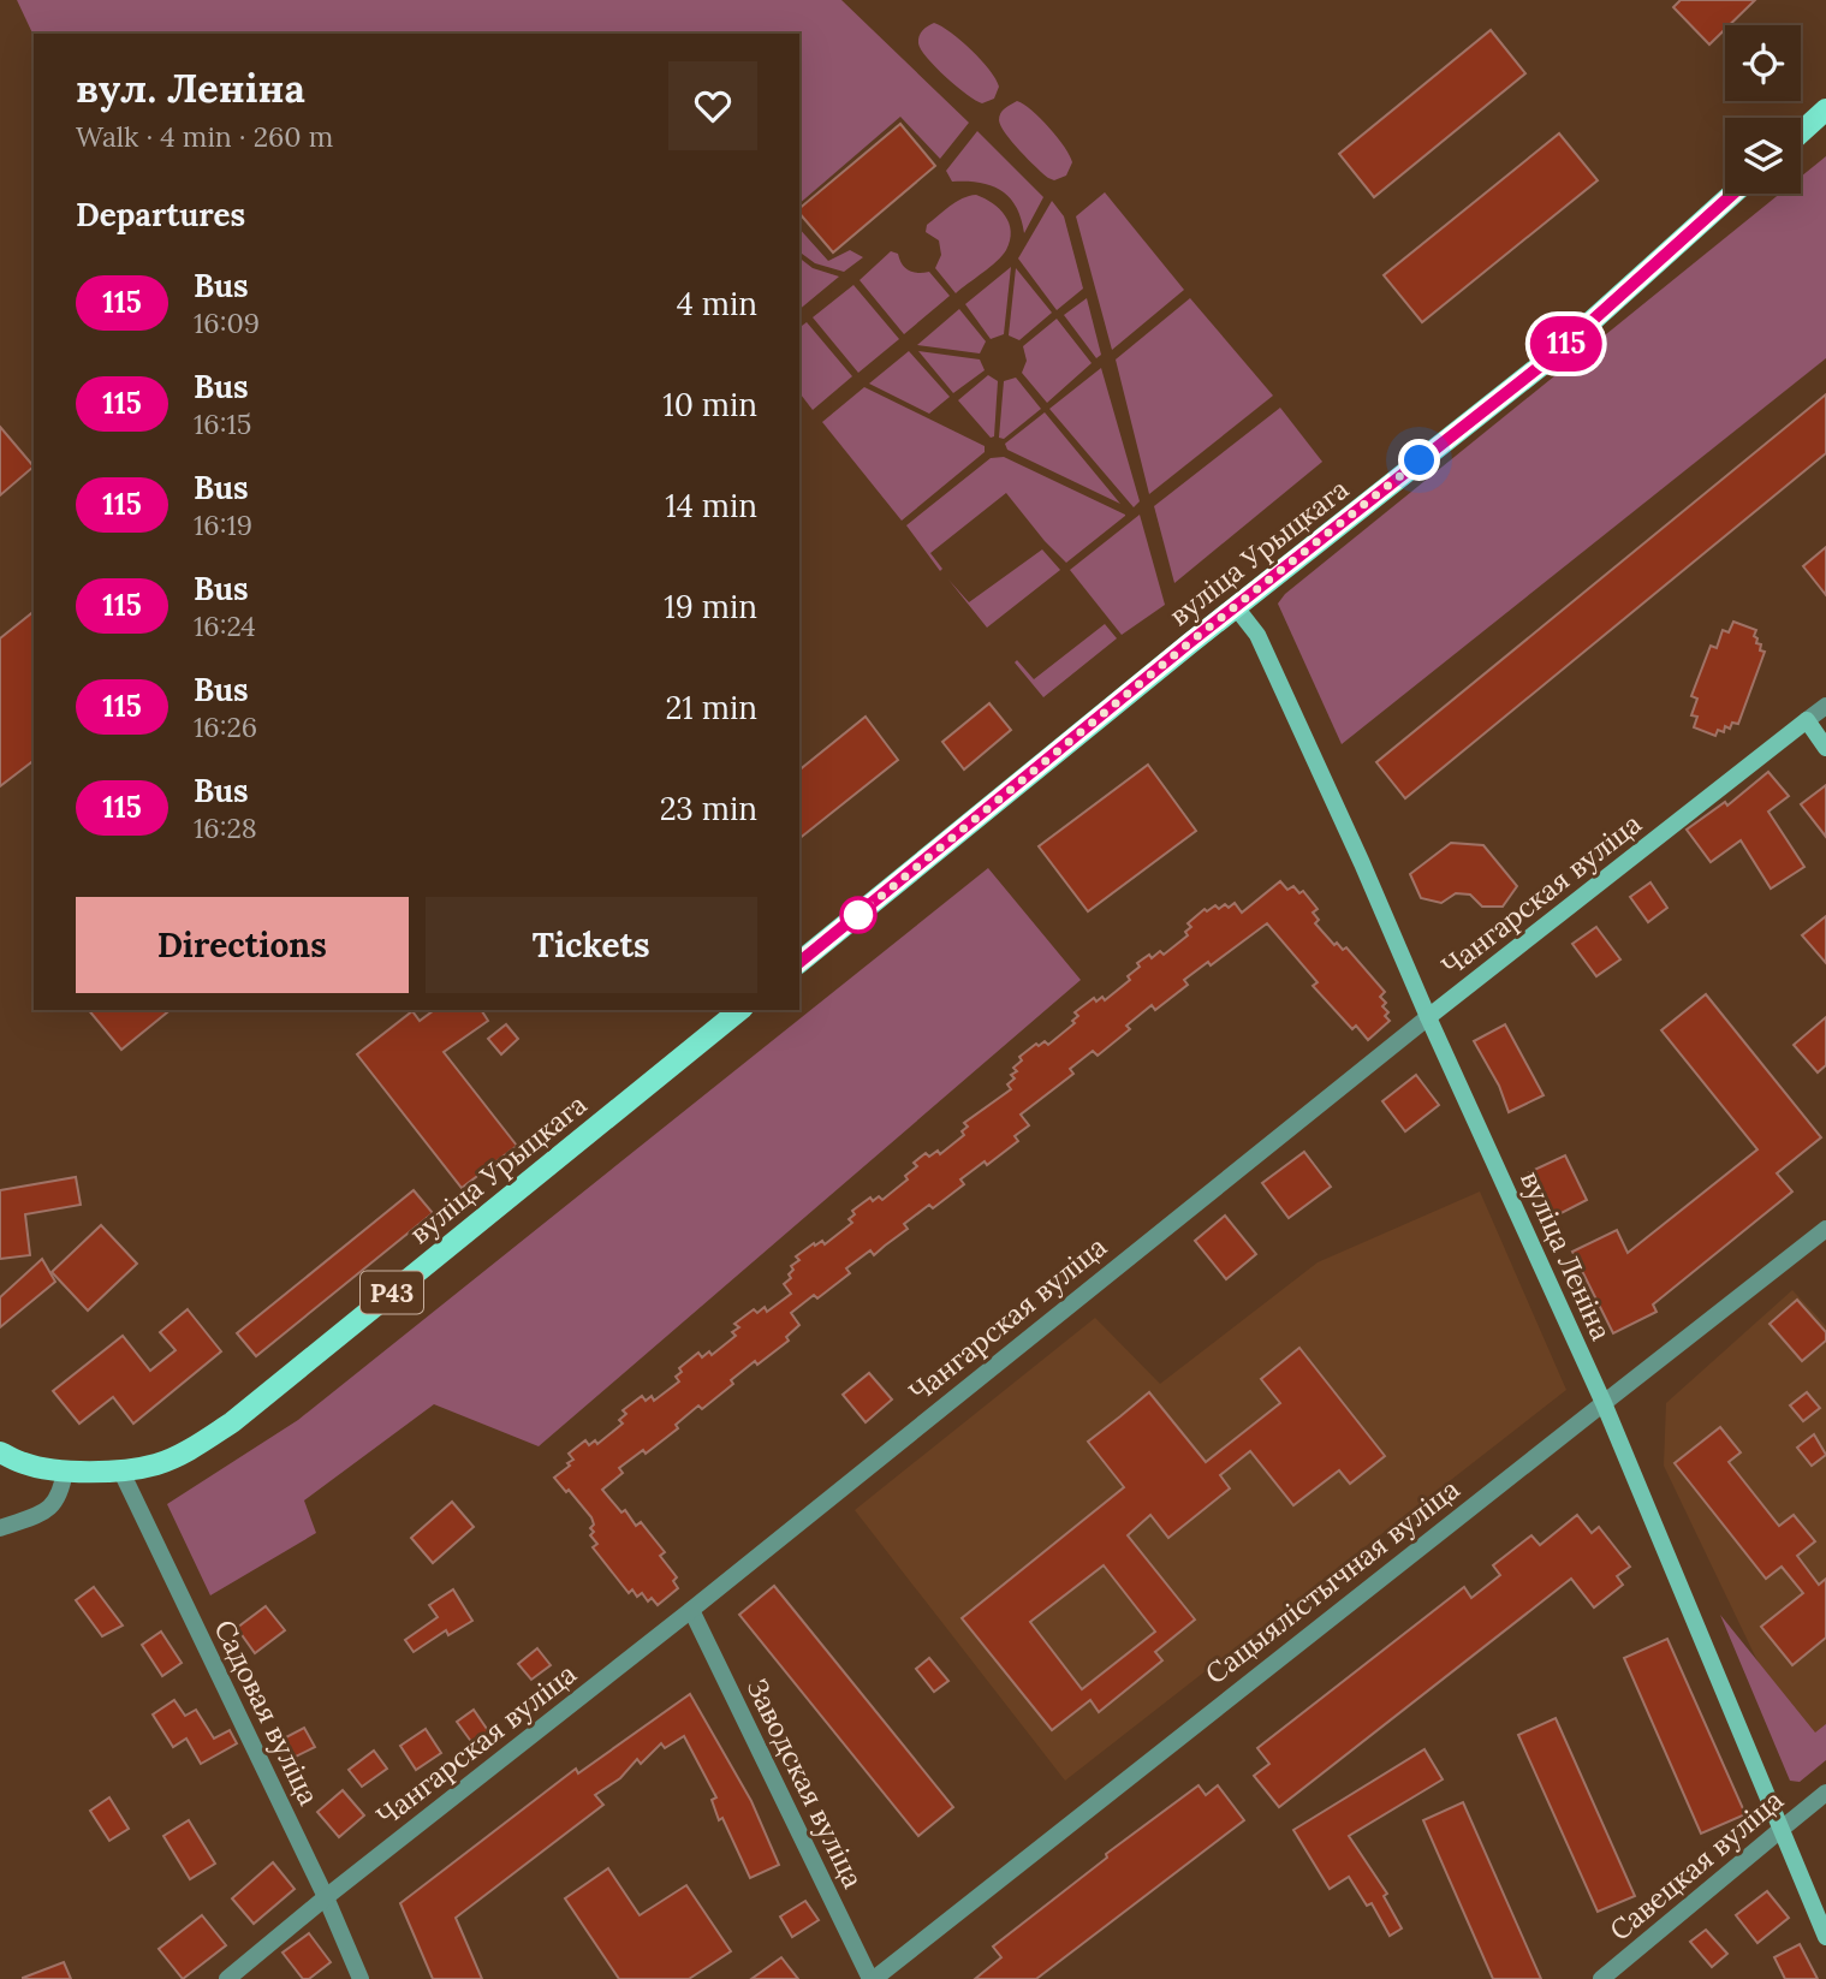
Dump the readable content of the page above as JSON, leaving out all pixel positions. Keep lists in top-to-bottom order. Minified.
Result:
{"streets":{"main road":["вуліца Урыцкага","Чангарская вуліца","вуліца Леніна","Р43"],"street":["Сацыялістычная вуліца","Садовая вуліца","Заводская вуліца","Савецкая вуліца"]},"crossings":[["вуліца Урыцкага","вуліца Леніна"],["вуліца Урыцкага","Садовая вуліца"],["Чангарская вуліца","вуліца Леніна"],["Чангарская вуліца","Садовая вуліца"],["Чангарская вуліца","Заводская вуліца"],["вуліца Леніна","Сацыялістычная вуліца"],["вуліца Леніна","Савецкая вуліца"],["Сацыялістычная вуліца","Заводская вуліца"]],"lines":["bus line 115"],"page":{"on_map":"115","heading":[["вул. Леніна","Walk · 4 min · 260 m"],"Departures"],"list":[{"mark":"115","name":"Bus","note":"16:09","value":"4 min"},{"mark":"115","name":"Bus","note":"16:15","value":"10 min"},{"mark":"115","name":"Bus","note":"16:19","value":"14 min"},{"mark":"115","name":"Bus","note":"16:24","value":"19 min"},{"mark":"115","name":"Bus","note":"16:26","value":"21 min"},{"mark":"115","name":"Bus","note":"16:28","value":"23 min"}],"buttons":["Directions","Tickets"]}}
